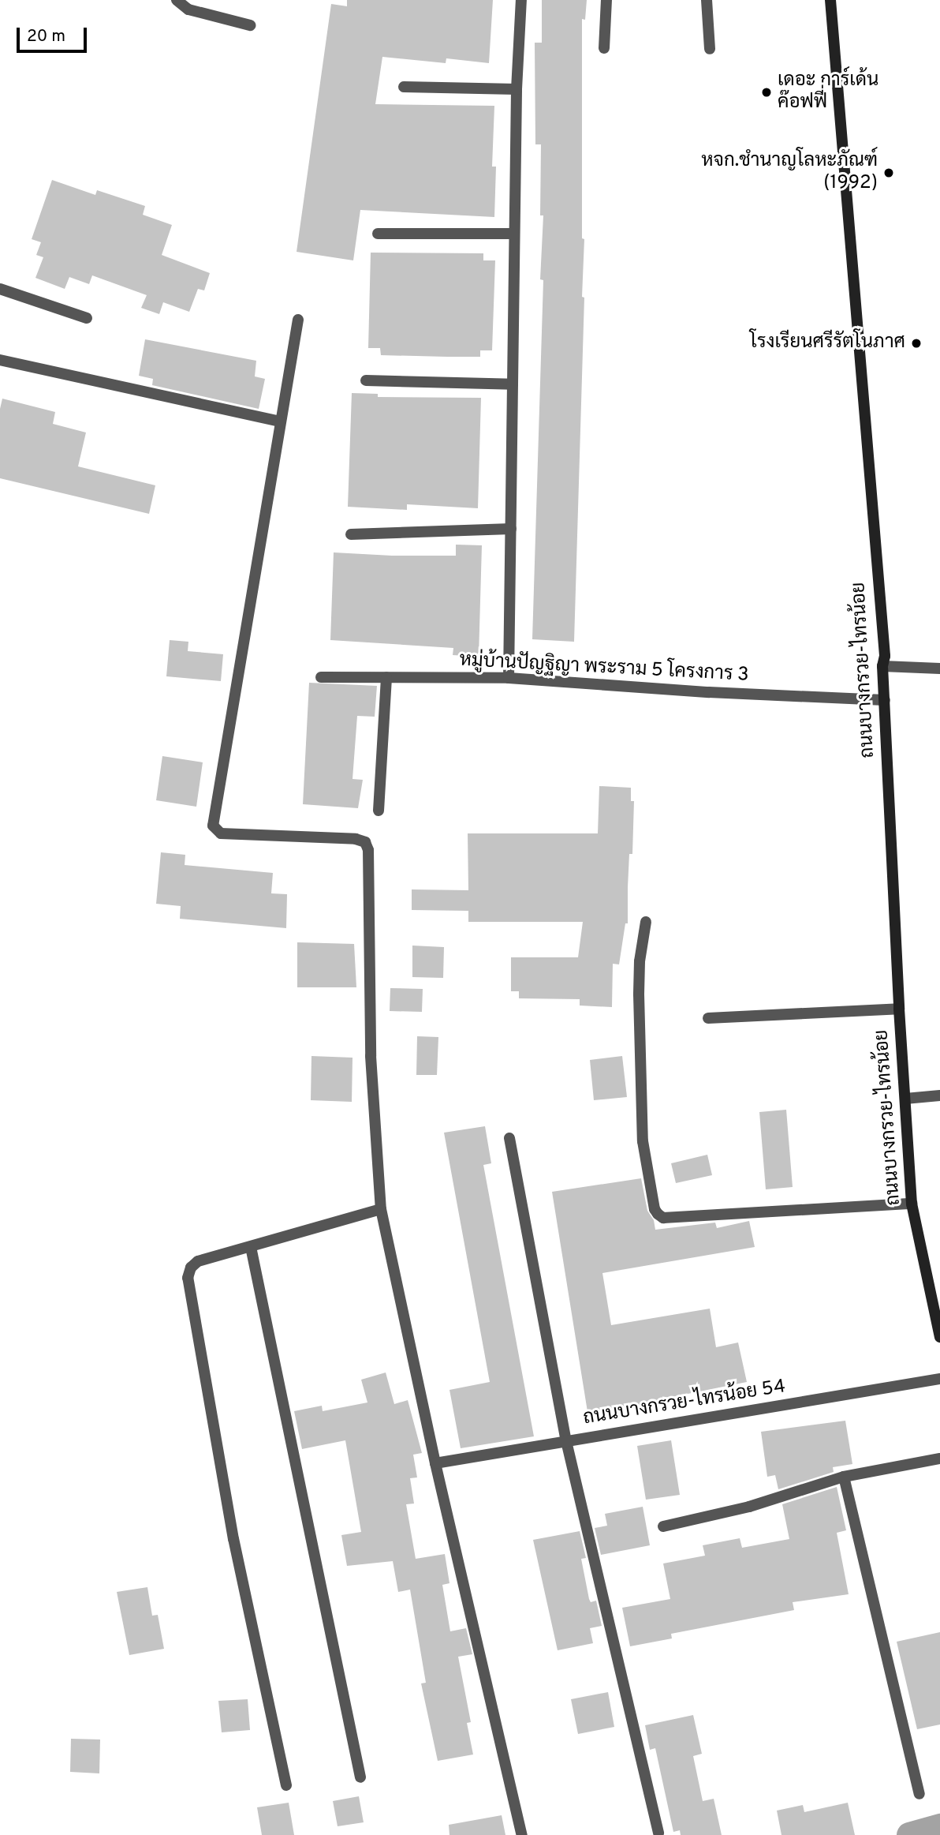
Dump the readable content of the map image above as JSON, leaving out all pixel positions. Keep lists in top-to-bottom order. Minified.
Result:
{"streets":{"main road":["ถนนบางกรวย-ไทรน้อย"],"street":["หมู่บ้านปัญฐิญา พระราม 5 โครงการ 3","ถนนบางกรวย-ไทรน้อย 54"]},"crossings":[["หมู่บ้านปัญฐิญา พระราม 5 โครงการ 3","ถนนบางกรวย-ไทรน้อย"]],"places":["เดอะ การ์เด้น ค๊อฟฟี่","หจก.ชำนาญโลหะภัณฑ์ (1992)","โรงเรียนศรีรัตโนภาศ"],"scale_bar":"20 m"}
